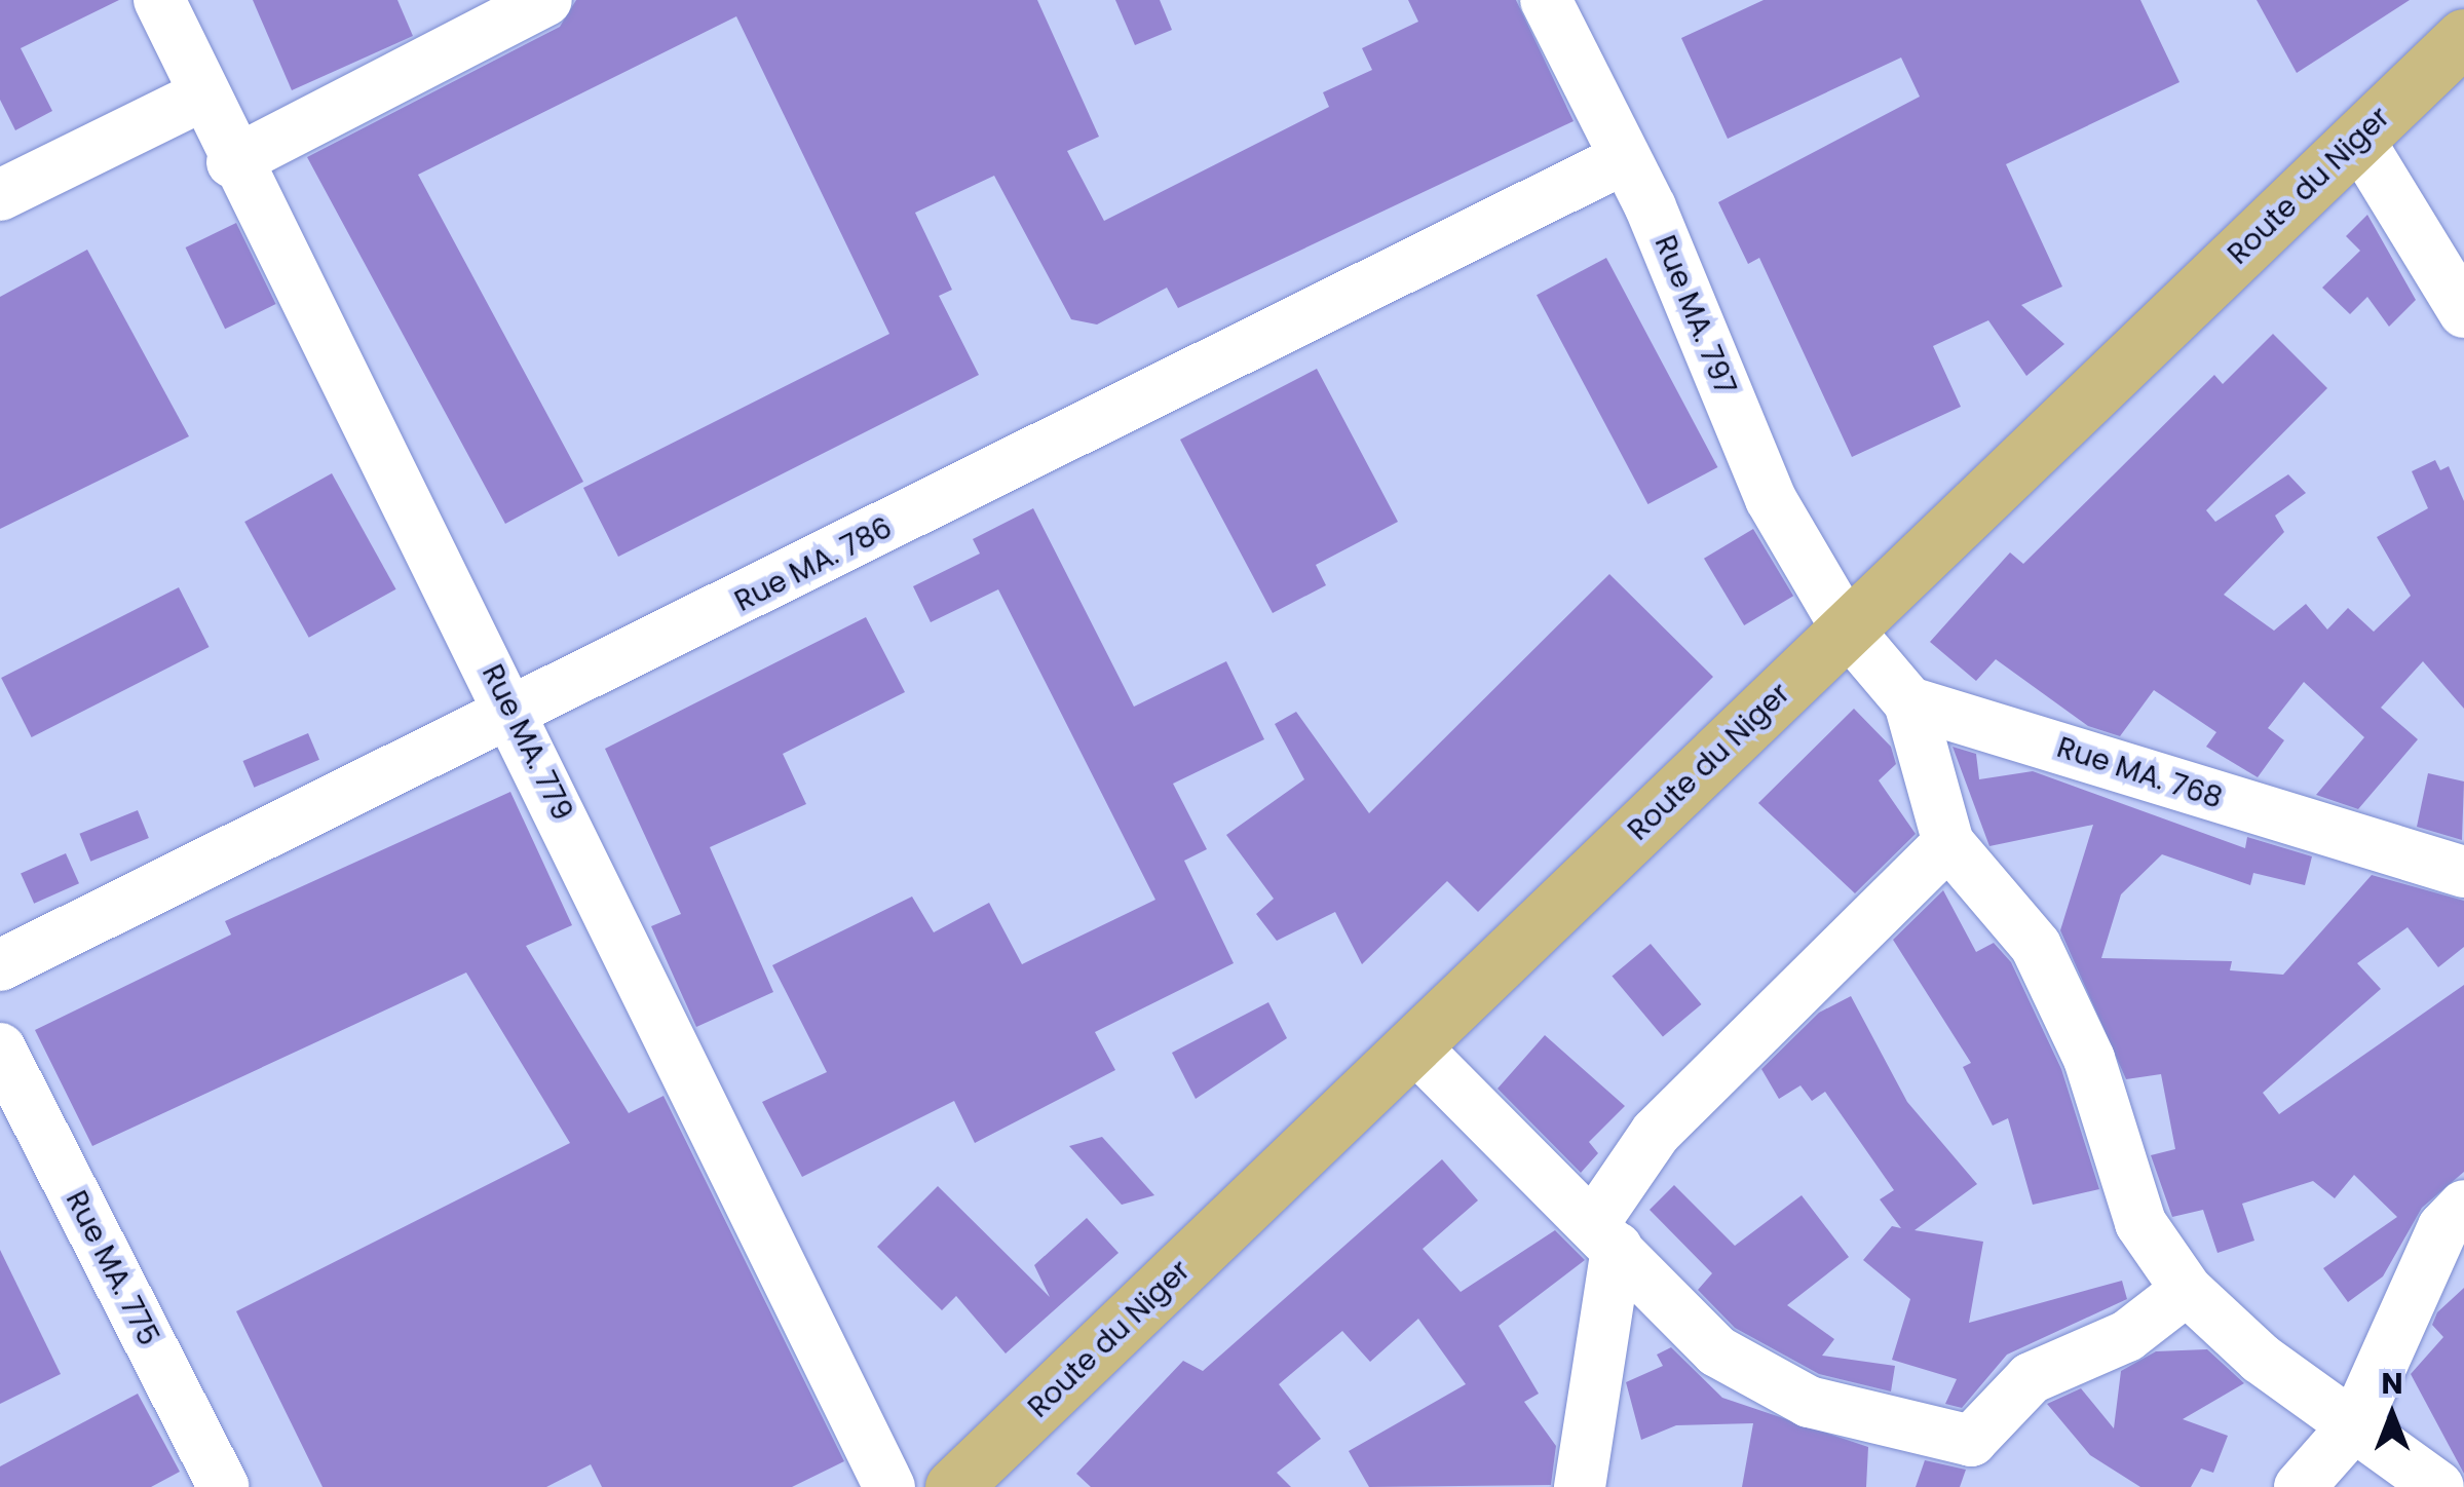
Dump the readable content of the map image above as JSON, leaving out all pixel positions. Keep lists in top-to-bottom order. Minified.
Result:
{"streets":{"main road":["Route du Niger"],"street":["Rue MA. 797","Rue MA. 786","Rue MA. 779","Rue MA. 768","Rue MA. 775"]},"crossings":[["Route du Niger","Rue MA. 797"],["Rue MA. 797","Rue MA. 786"],["Rue MA. 786","Rue MA. 779"]],"north":"top"}
